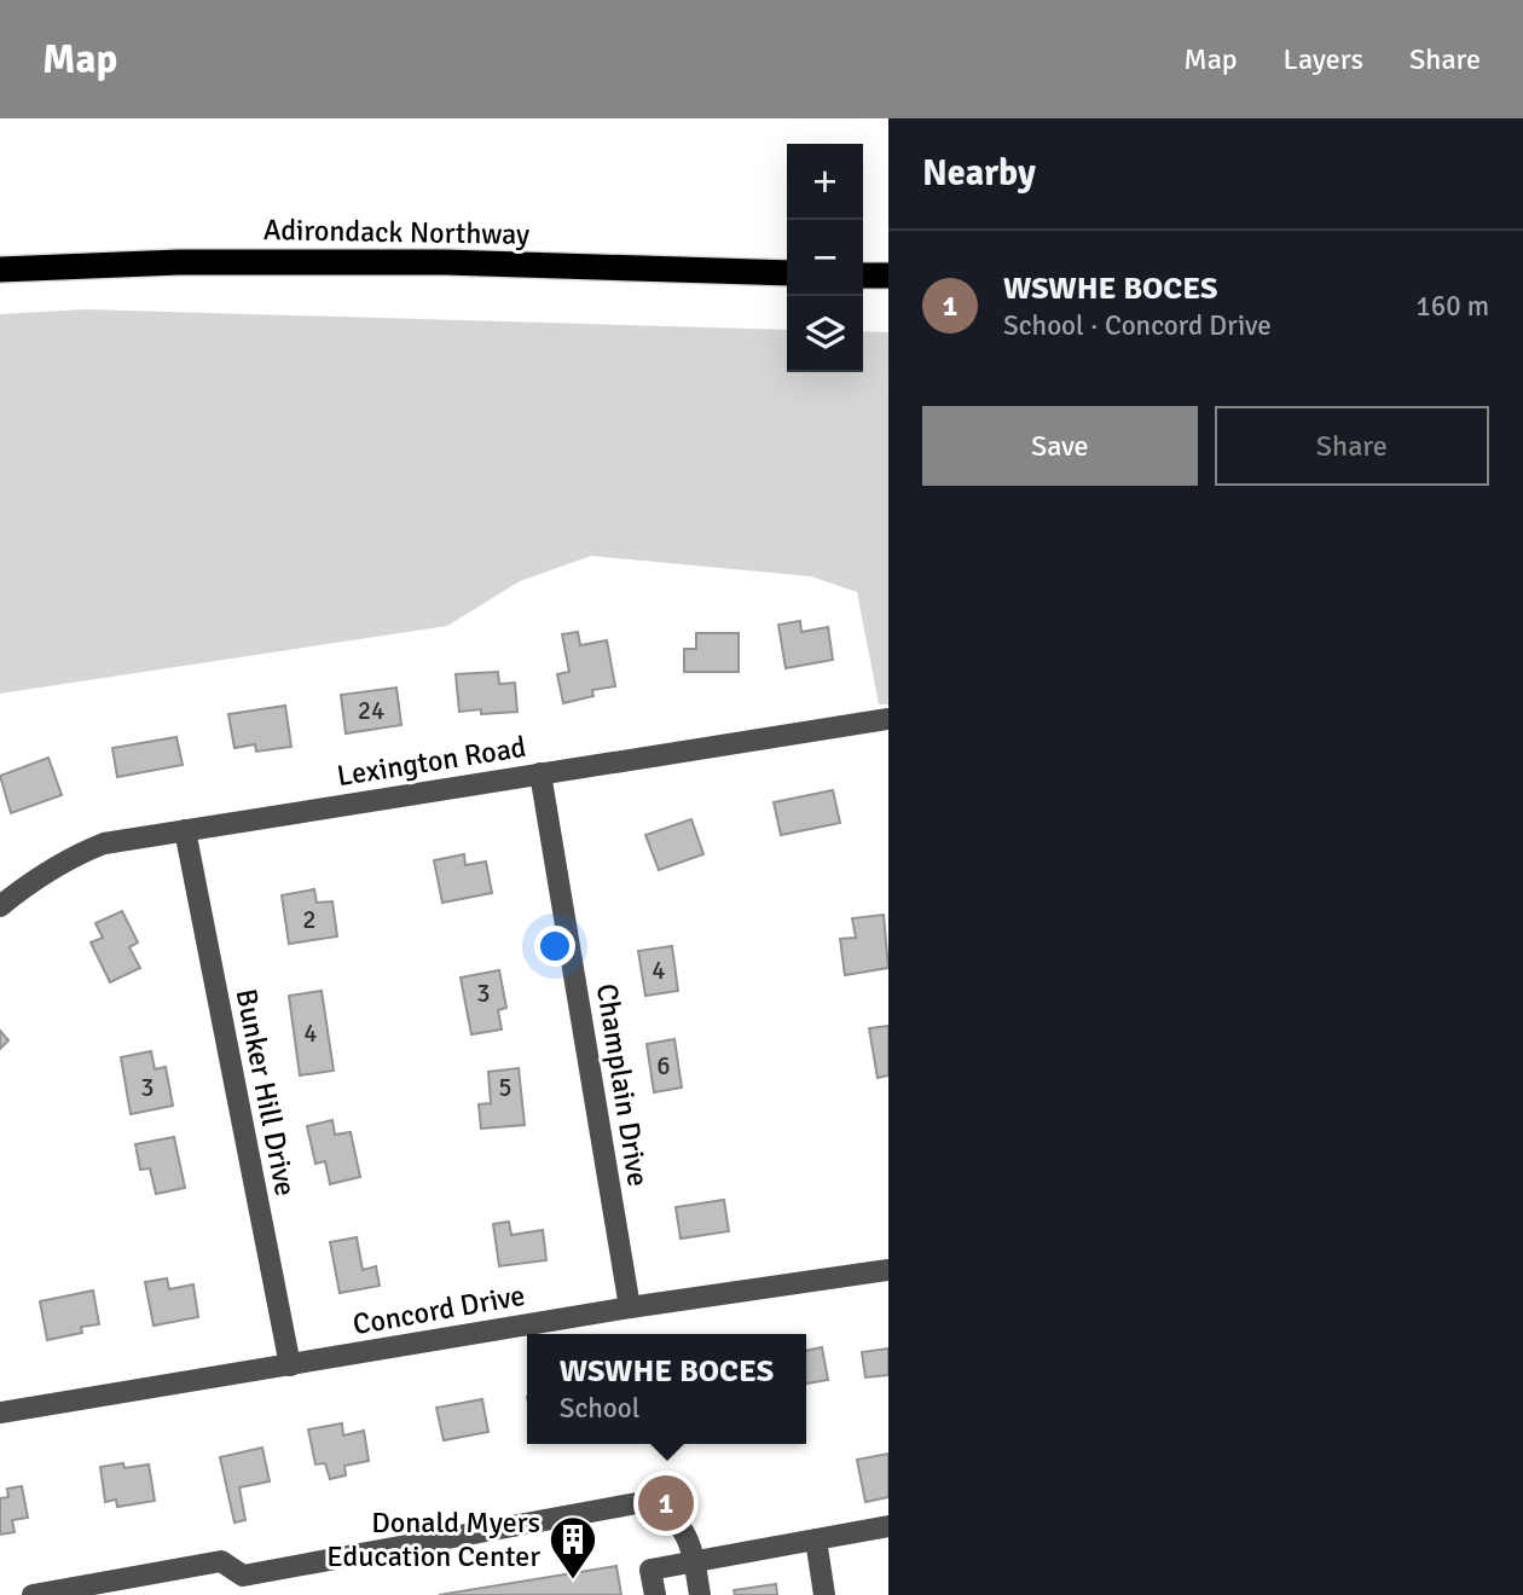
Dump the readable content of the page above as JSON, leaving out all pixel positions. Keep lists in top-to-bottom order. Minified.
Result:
{"streets":{"highway":["Adirondack Northway"],"street":["Lexington Road","Champlain Drive","Bunker Hill Drive","Concord Drive"]},"crossings":[["Lexington Road","Champlain Drive"],["Lexington Road","Bunker Hill Drive"],["Champlain Drive","Concord Drive"],["Bunker Hill Drive","Concord Drive"]],"places":{"building":["Donald Myers Education Center"]},"house_numbers":["24","2","4","3","4","6","3","5"],"page":{"header":"Map","nav":["Map","Layers","Share"],"heading":"Nearby","map_buttons":["+","−"],"list":[{"mark":"1","name":"WSWHE BOCES","note":"School · Concord Drive","value":"160 m"}],"buttons":["Save","Share"],"popup":["WSWHE BOCES","School"],"pins":"1"}}
